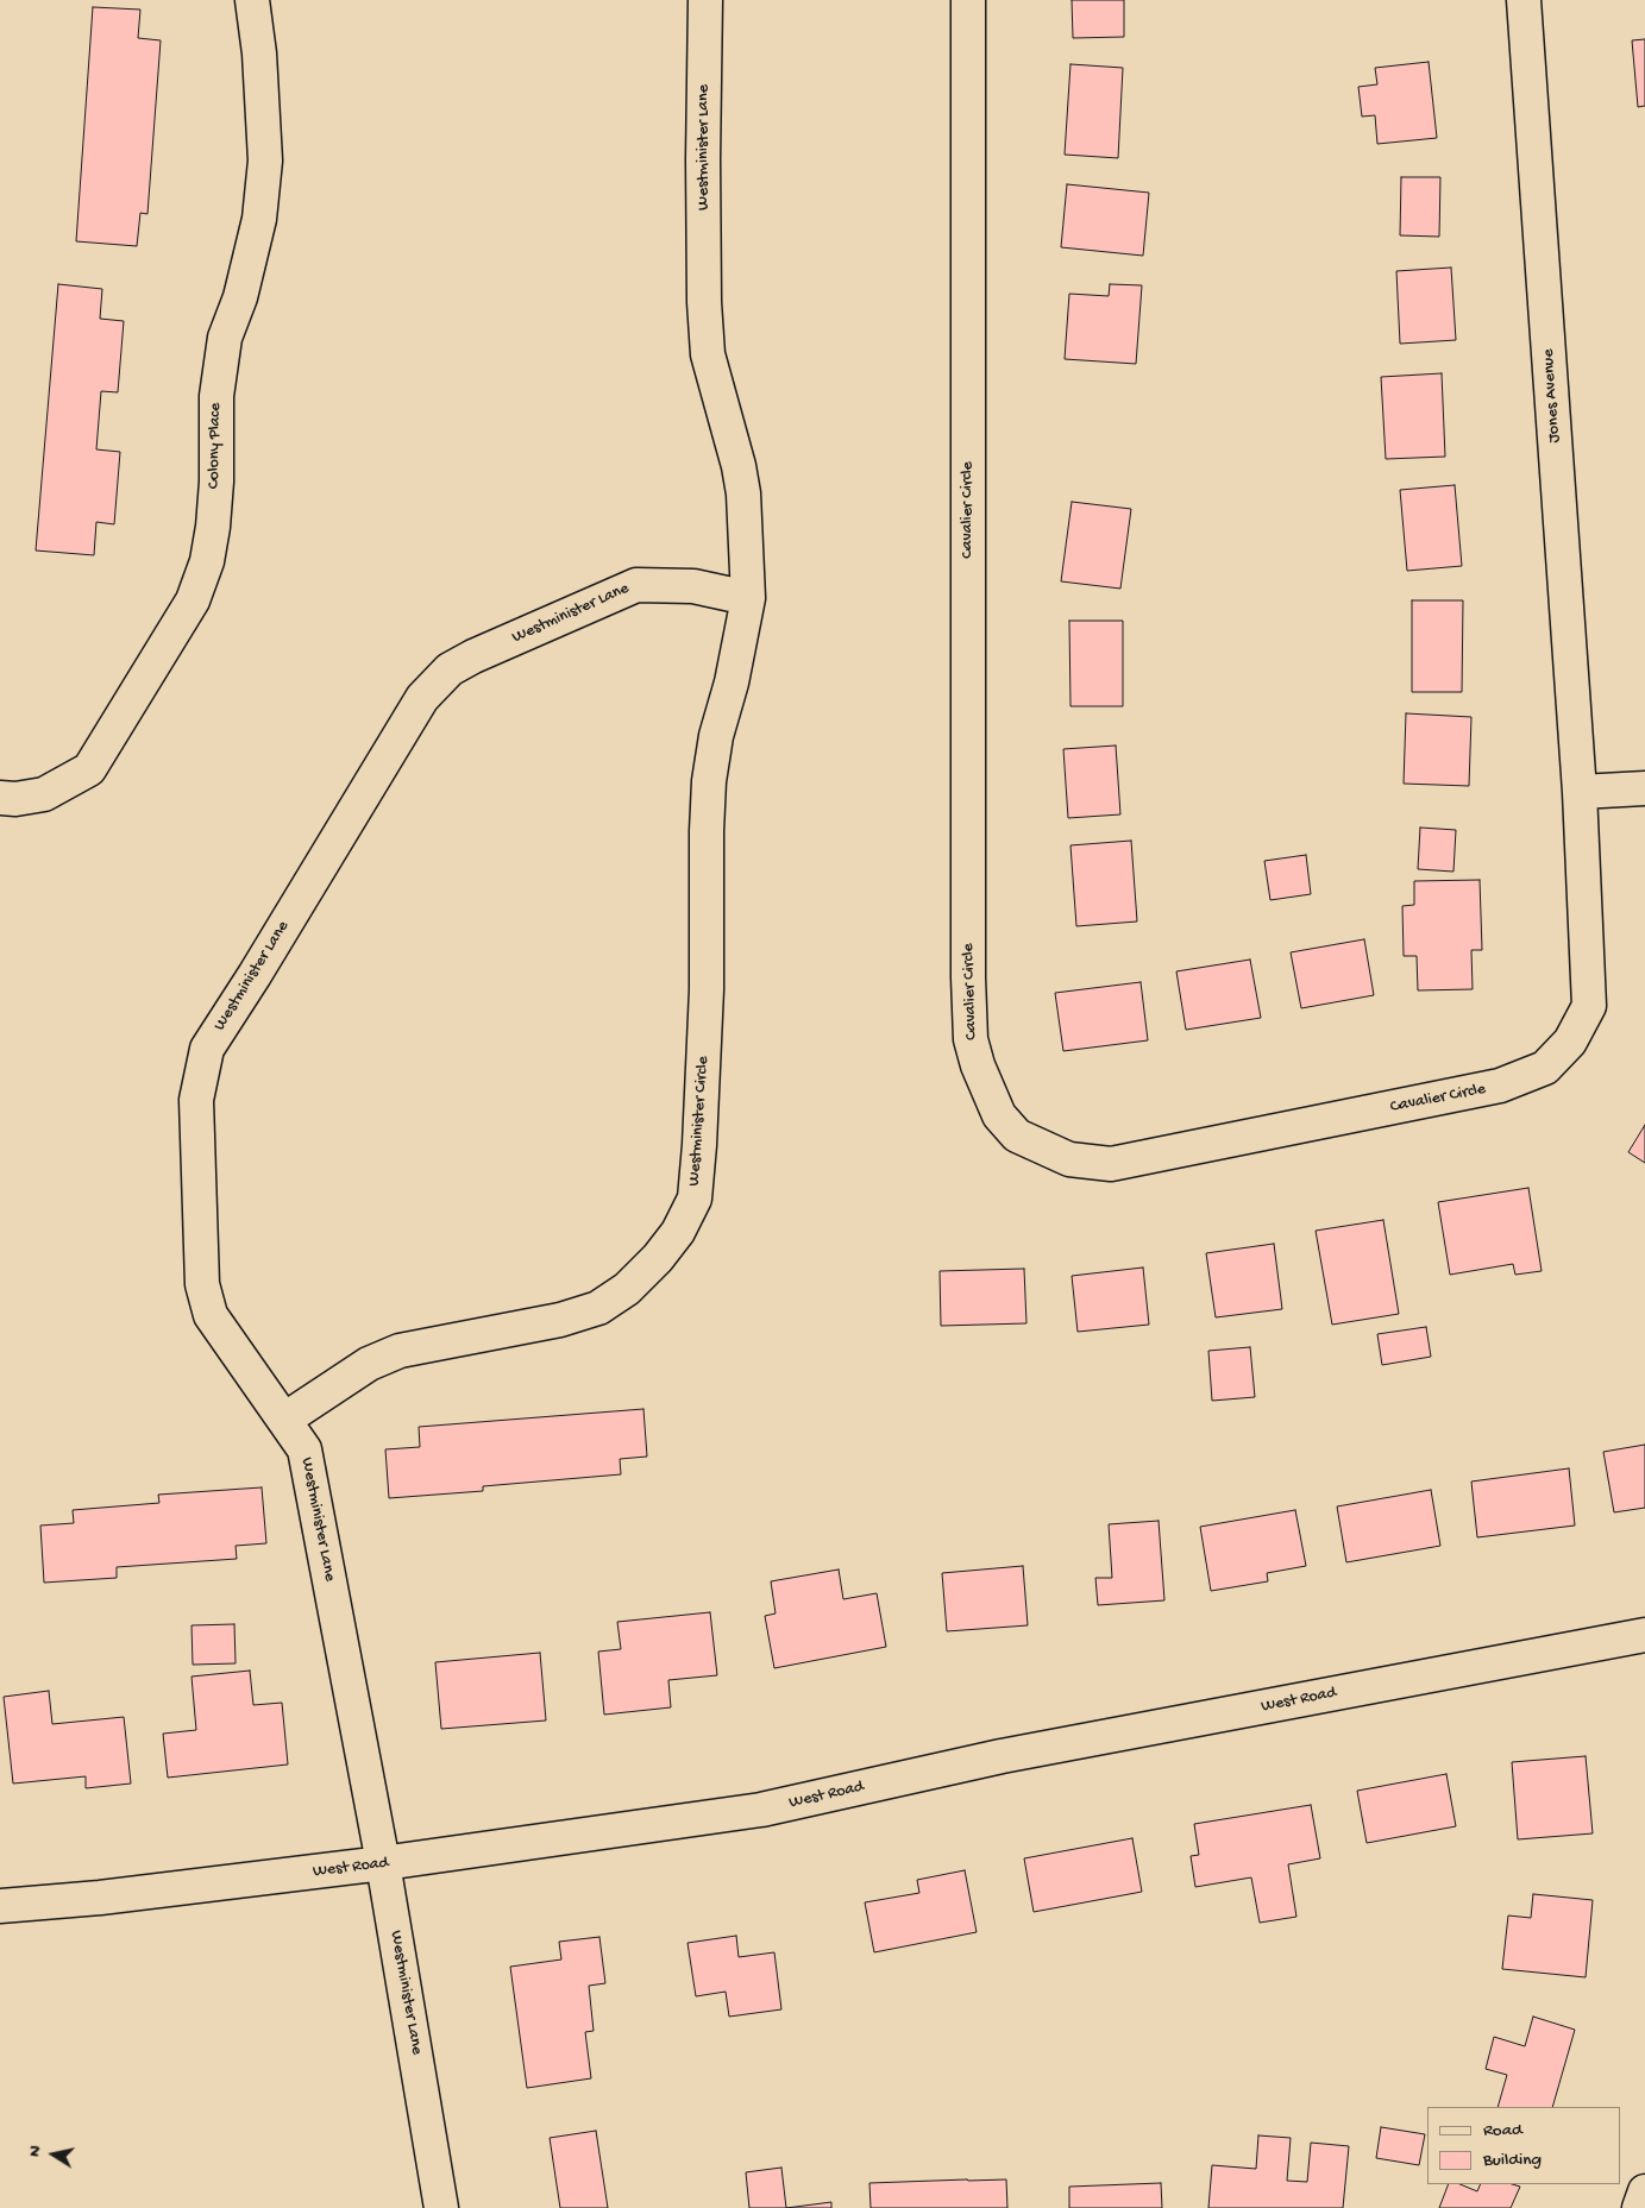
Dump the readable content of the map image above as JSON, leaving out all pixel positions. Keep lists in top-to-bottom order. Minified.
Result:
{"streets":{"street":["Westminister Lane","Jones Avenue","Colony Place","Cavalier Circle","Westminister Circle","West Road"]},"crossings":[["Westminister Lane","Westminister Circle"],["Westminister Lane","West Road"],["Jones Avenue","Cavalier Circle"]],"legend":["Road","Building"],"north":"left"}
